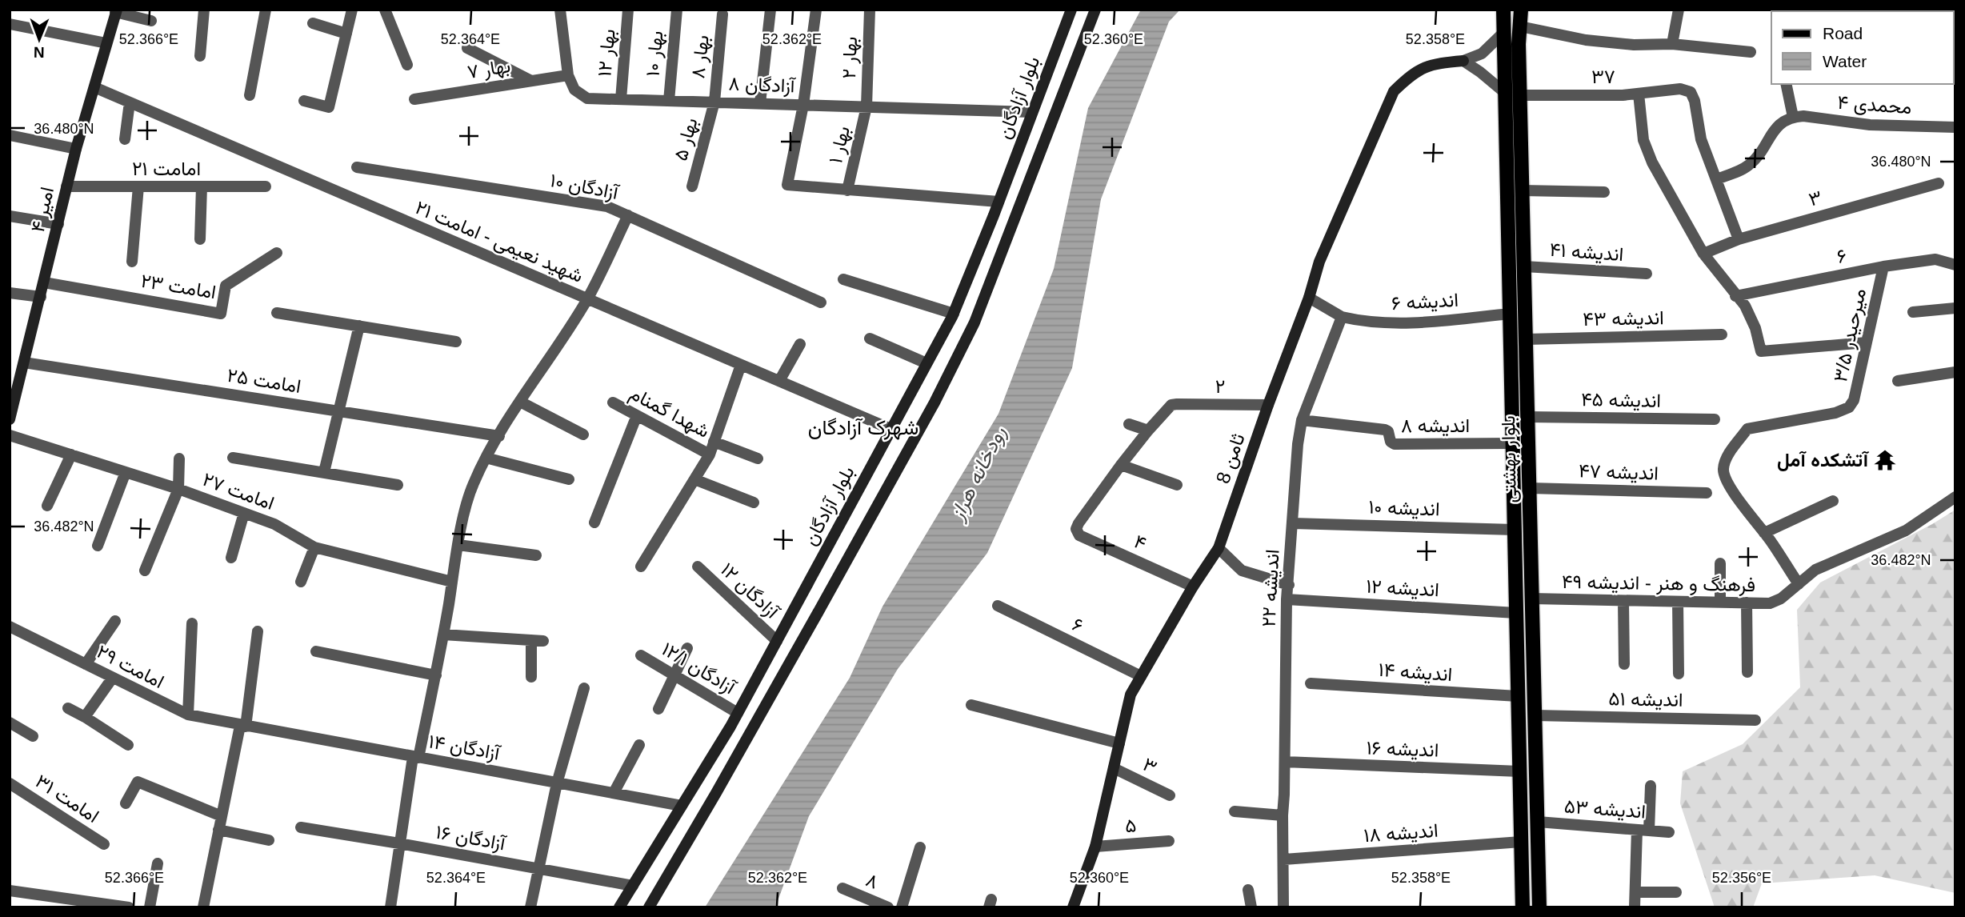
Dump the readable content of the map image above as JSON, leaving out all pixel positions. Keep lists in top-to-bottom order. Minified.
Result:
{"streets":{"main road":["بلوار آزادگان","امیر ۴","ثامن 8","بلوار بهشتی"],"street":["بهار ۱۲","بهار ۱۰","بهار ۸","بهار ۲","بهار ۷","۳۷","آزادگان ۸","محمدی ۴","بهار ۵","بهار ۱","امامت ۲۱","آزادگان ۱۰","۳","شهید نعیمی - امامت ۲۱","اندیشه ۴۱","۶","امامت ۲۳","اندیشه ۶","اندیشه ۴۳","میرحیدر ۳/۵","امامت ۲۵","۲","اندیشه ۴۵","شهدا گمنام","اندیشه ۸","اندیشه ۴۷","امامت ۲۷","اندیشه ۱۰","۴","فرهنگ و هنر - اندیشه ۴۹","اندیشه ۲۲","اندیشه ۱۲","آزادگان ۱۲","امامت ۲۹","آزادگان ۱۲/۱","اندیشه ۱۴","اندیشه ۵۱","آزادگان ۱۴","اندیشه ۱۶","امامت ۳۱","اندیشه ۵۳","۵","اندیشه ۱۸","آزادگان ۱۶","۸"]},"crossings":[["بهار ۱۲","آزادگان ۸"],["بهار ۱۰","آزادگان ۸"],["بهار ۸","آزادگان ۸"],["بهار ۸","بهار ۵"],["بهار ۲","آزادگان ۸"],["بهار ۲","بهار ۱"],["بهار ۷","آزادگان ۸"],["۳۷","بلوار بهشتی"],["آزادگان ۸","بلوار آزادگان"],["آزادگان ۸","بهار ۵"],["آزادگان ۸","بهار ۱"],["بلوار آزادگان","شهید نعیمی - امامت ۲۱"],["بلوار آزادگان","آزادگان ۱۲"],["بلوار آزادگان","آزادگان ۱۲/۱"],["بلوار آزادگان","آزادگان ۱۴"],["بلوار آزادگان","آزادگان ۱۶"],["امامت ۲۱","امیر ۴"],["۳","ثامن 8"],["امیر ۴","شهید نعیمی - امامت ۲۱"],["امیر ۴","امامت ۲۳"],["امیر ۴","امامت ۲۵"],["اندیشه ۴۱","بلوار بهشتی"],["۶","میرحیدر ۳/۵"],["۶","ثامن 8"],["اندیشه ۶","بلوار بهشتی"],["اندیشه ۶","اندیشه ۲۲"],["اندیشه ۴۳","بلوار بهشتی"],["۲","ثامن 8"],["اندیشه ۴۵","بلوار بهشتی"],["اندیشه ۸","بلوار بهشتی"],["اندیشه ۸","اندیشه ۲۲"],["ثامن 8","۴"],["ثامن 8","۵"],["بلوار بهشتی","اندیشه ۴۷"],["بلوار بهشتی","اندیشه ۱۰"],["بلوار بهشتی","فرهنگ و هنر - اندیشه ۴۹"],["بلوار بهشتی","اندیشه ۱۲"],["بلوار بهشتی","اندیشه ۱۴"],["بلوار بهشتی","اندیشه ۵۱"],["بلوار بهشتی","اندیشه ۱۶"],["بلوار بهشتی","اندیشه ۵۳"],["بلوار بهشتی","اندیشه ۱۸"],["اندیشه ۱۰","اندیشه ۲۲"],["اندیشه ۲۲","اندیشه ۱۲"],["اندیشه ۲۲","اندیشه ۱۶"],["اندیشه ۲۲","اندیشه ۱۸"],["امامت ۲۹","آزادگان ۱۴"]],"districts":["شهرک آزادگان"],"water":["رودخانه هراز"],"places":{"temple":["آتشکده آمل"]},"legend":["Road","Water"],"north":"bottom","coordinates":["52.366°E","52.364°E","52.362°E","52.360°E","52.358°E","36.480°N","36.482°N","52.356°E"]}
